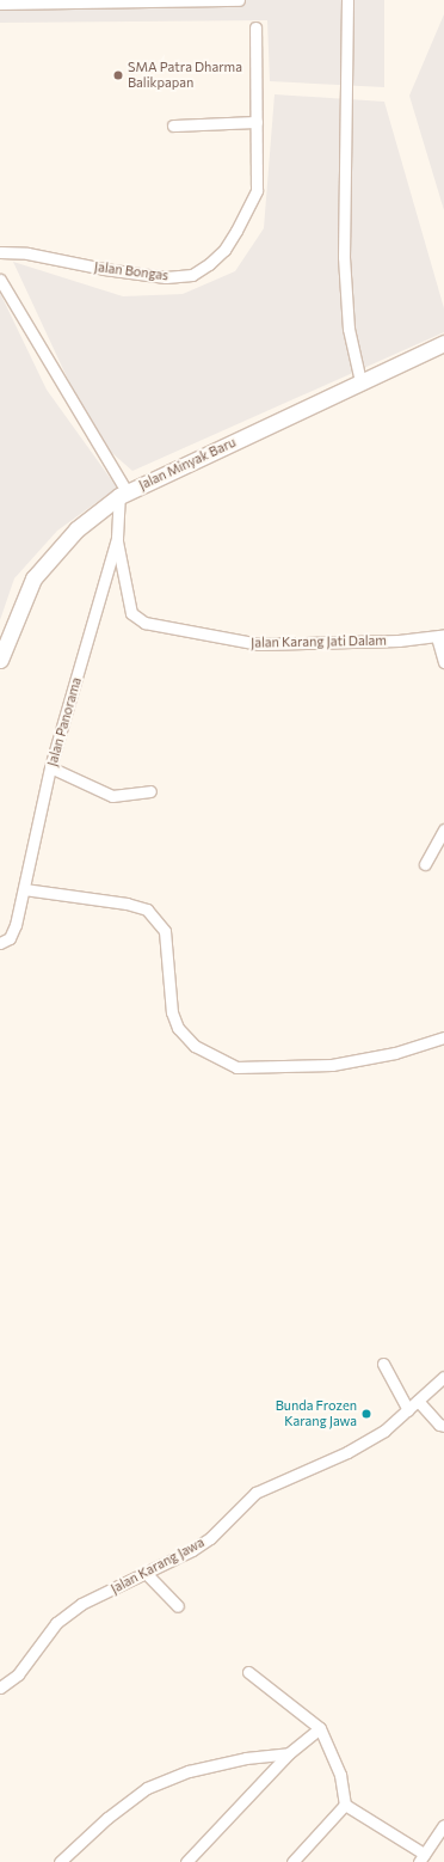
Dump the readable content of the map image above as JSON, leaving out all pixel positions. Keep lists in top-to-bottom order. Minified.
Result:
{"streets":{"main road":["Jalan Minyak Baru"],"street":["Jalan Bongas","Jalan Karang Jati Dalam","Jalan Panorama","Jalan Karang Jawa"]},"crossings":[["Jalan Minyak Baru","Jalan Panorama"],["Jalan Karang Jati Dalam","Jalan Panorama"]],"places":["SMA Patra Dharma Balikpapan","Bunda Frozen Karang Jawa"]}
